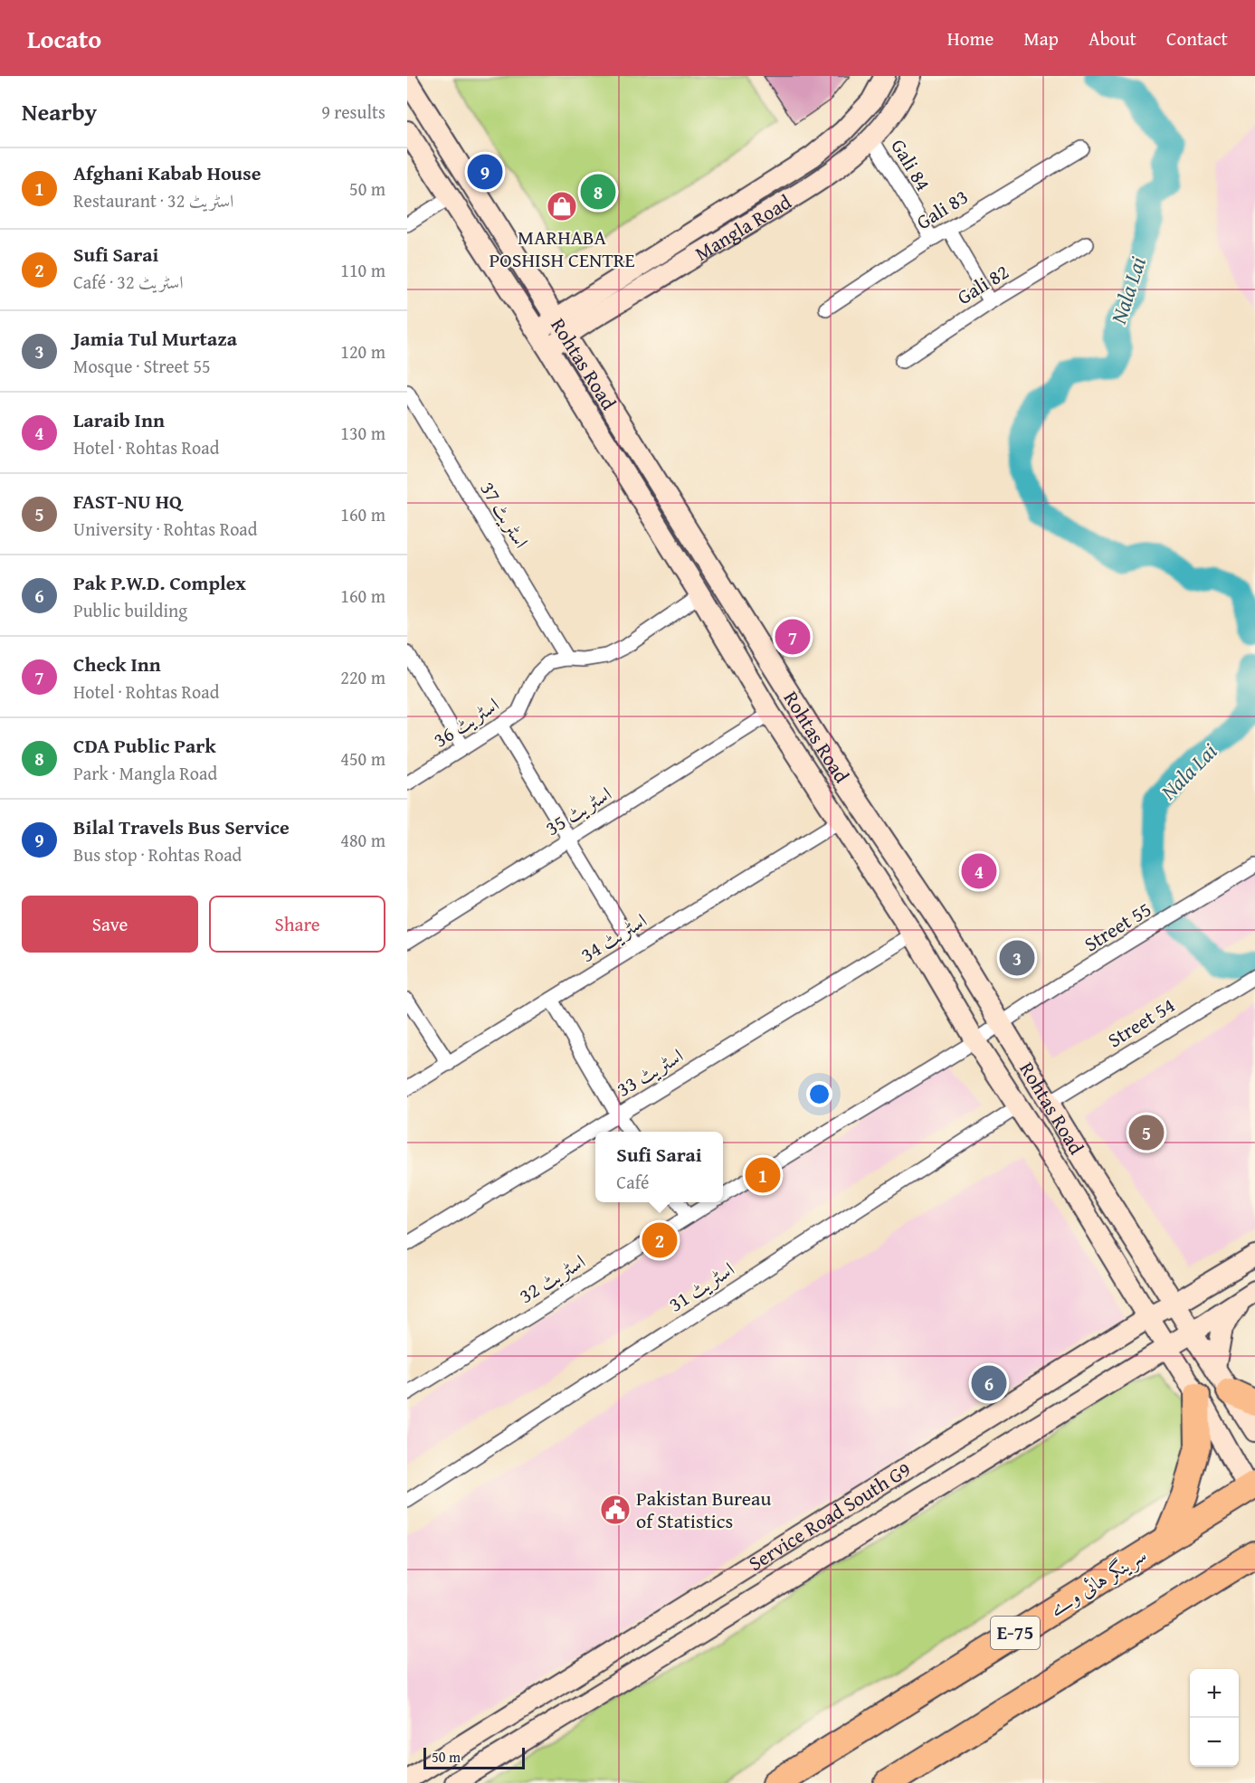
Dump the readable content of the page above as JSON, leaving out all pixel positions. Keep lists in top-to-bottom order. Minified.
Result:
{"streets":{"highway":["سرینگر ہائی وے","E-75"],"main road":["Mangla Road","Rohtas Road","Service Road South G9"],"street":["Gali 84","Gali 83","Gali 82","اسٹریٹ 37","اسٹریٹ 36","اسٹریٹ 35","Street 55","اسٹریٹ 34","Street 54","اسٹریٹ 33","اسٹریٹ 32","اسٹریٹ 31"]},"crossings":[["Gali 84","Gali 83"],["Gali 84","Mangla Road"],["Mangla Road","Rohtas Road"],["Rohtas Road","اسٹریٹ 36"],["Rohtas Road","اسٹریٹ 35"],["Rohtas Road","Street 55"],["Rohtas Road","اسٹریٹ 34"],["Rohtas Road","Street 54"],["Rohtas Road","اسٹریٹ 33"],["Rohtas Road","اسٹریٹ 32"],["Rohtas Road","اسٹریٹ 31"],["Rohtas Road","Service Road South G9"],["Rohtas Road","سرینگر ہائی وے"],["اسٹریٹ 37","اسٹریٹ 36"],["Street 55","اسٹریٹ 32"]],"water":["Nala Lai"],"places":{"shop":["MARHABA POSHISH CENTRE"],"public building":["Pakistan Bureau of Statistics"]},"scale_bar":"50 m","page":{"header":"Locato","nav":["Home","Map","About","Contact"],"heading":["Nearby","9 results"],"list":[{"mark":"1","name":"Afghani Kabab House","note":"Restaurant · اسٹریٹ 32","value":"50 m"},{"mark":"2","name":"Sufi Sarai","note":"Café · اسٹریٹ 32","value":"110 m"},{"mark":"3","name":"Jamia Tul Murtaza","note":"Mosque · Street 55","value":"120 m"},{"mark":"4","name":"Laraib Inn","note":"Hotel · Rohtas Road","value":"130 m"},{"mark":"5","name":"FAST-NU HQ","note":"University · Rohtas Road","value":"160 m"},{"mark":"6","name":"Pak P.W.D. Complex","note":"Public building","value":"160 m"},{"mark":"7","name":"Check Inn","note":"Hotel · Rohtas Road","value":"220 m"},{"mark":"8","name":"CDA Public Park","note":"Park · Mangla Road","value":"450 m"},{"mark":"9","name":"Bilal Travels Bus Service","note":"Bus stop · Rohtas Road","value":"480 m"}],"pins":["9","8","7","4","3","5","1","2","6"],"buttons":["Save","Share"],"popup":["Sufi Sarai","Café"],"map_buttons":["+","−"],"scale":"50 m"}}
